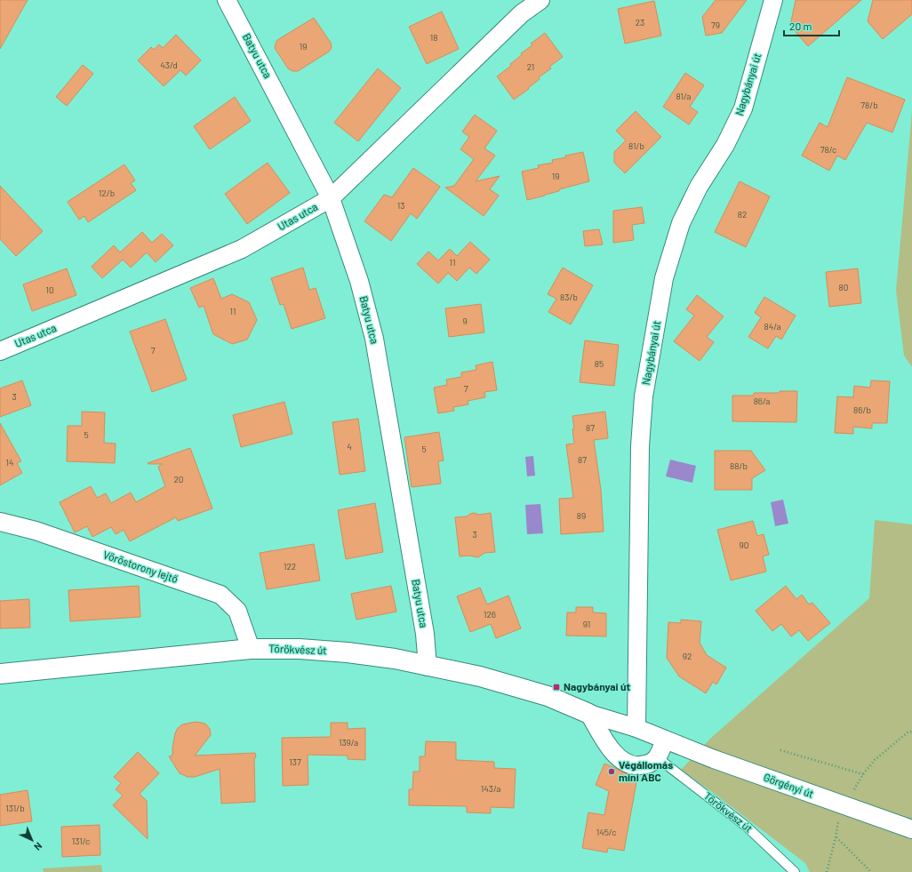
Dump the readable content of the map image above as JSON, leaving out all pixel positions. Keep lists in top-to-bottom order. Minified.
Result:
{"streets":{"street":["Batyu utca","Nagybányai út","Utas utca","Vöröstorony lejtő","Törökvész út","Görgényi út"]},"crossings":[["Batyu utca","Utas utca"],["Batyu utca","Törökvész út"],["Nagybányai út","Törökvész út"],["Vöröstorony lejtő","Törökvész út"],["Törökvész út","Görgényi út"]],"places":{"transit":["Nagybányai út"],"other":["Végállomás mini ABC"]},"house_numbers":["23","79","18","19","43/d","21","81/a","78/b","81/b","78/c","19","12/b","13","82","11","80","10","83/b","11","9","84/a","7","85","7","3","86/a","86/b","87","5","4","5","87","14","88/b","20","89","3","90","122","126","91","92","139/a","137","143/a","131/b","145/c","131/c"],"scale_bar":"20 m","north":"bottom right"}
